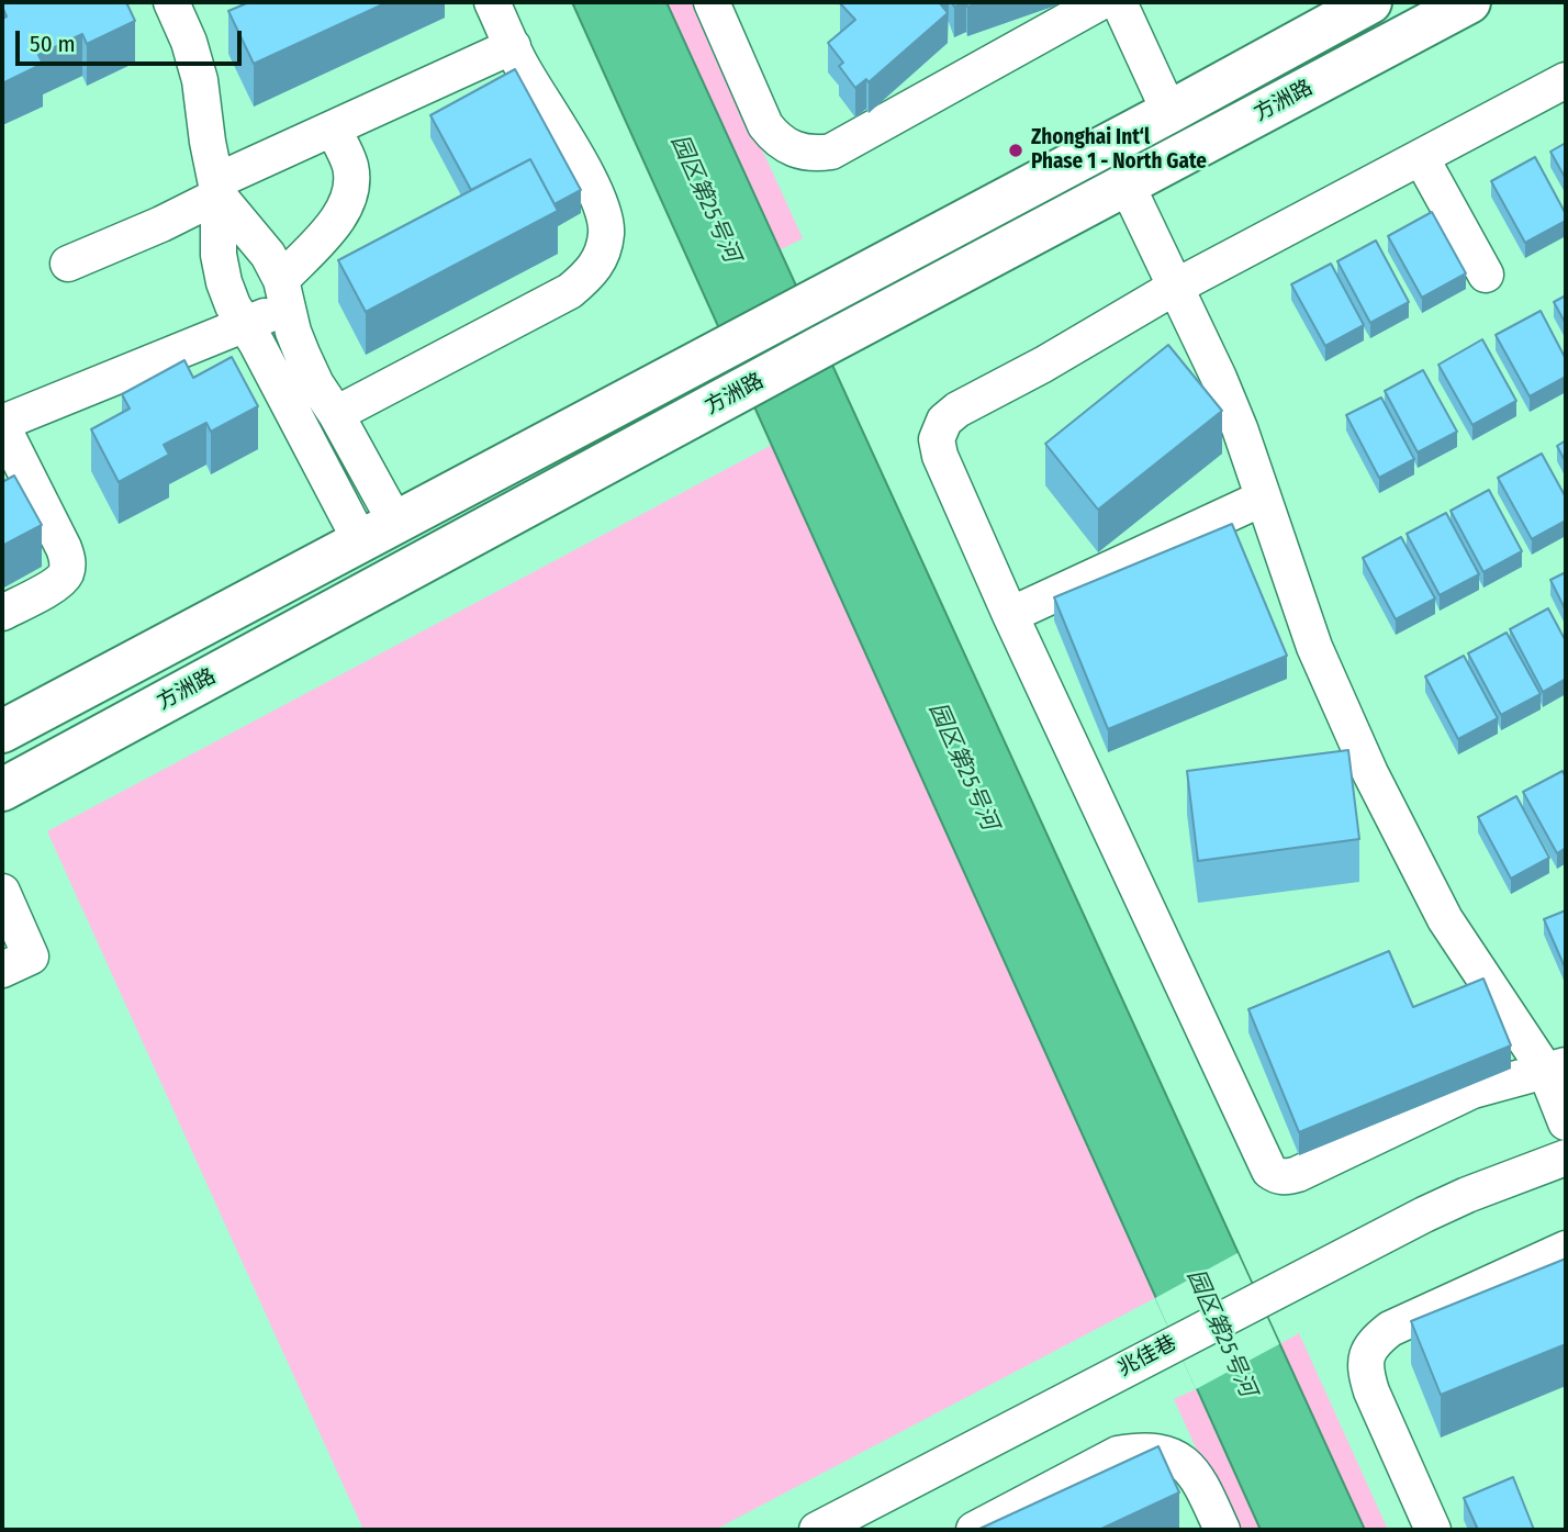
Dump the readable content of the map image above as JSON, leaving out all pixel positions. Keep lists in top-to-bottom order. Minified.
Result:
{"streets":{"main road":["方洲路"],"street":["兆佳巷"]},"water":["园区第25号河"],"places":["Zhonghai Int‘l Phase 1 - North Gate"],"scale_bar":"50 m"}
